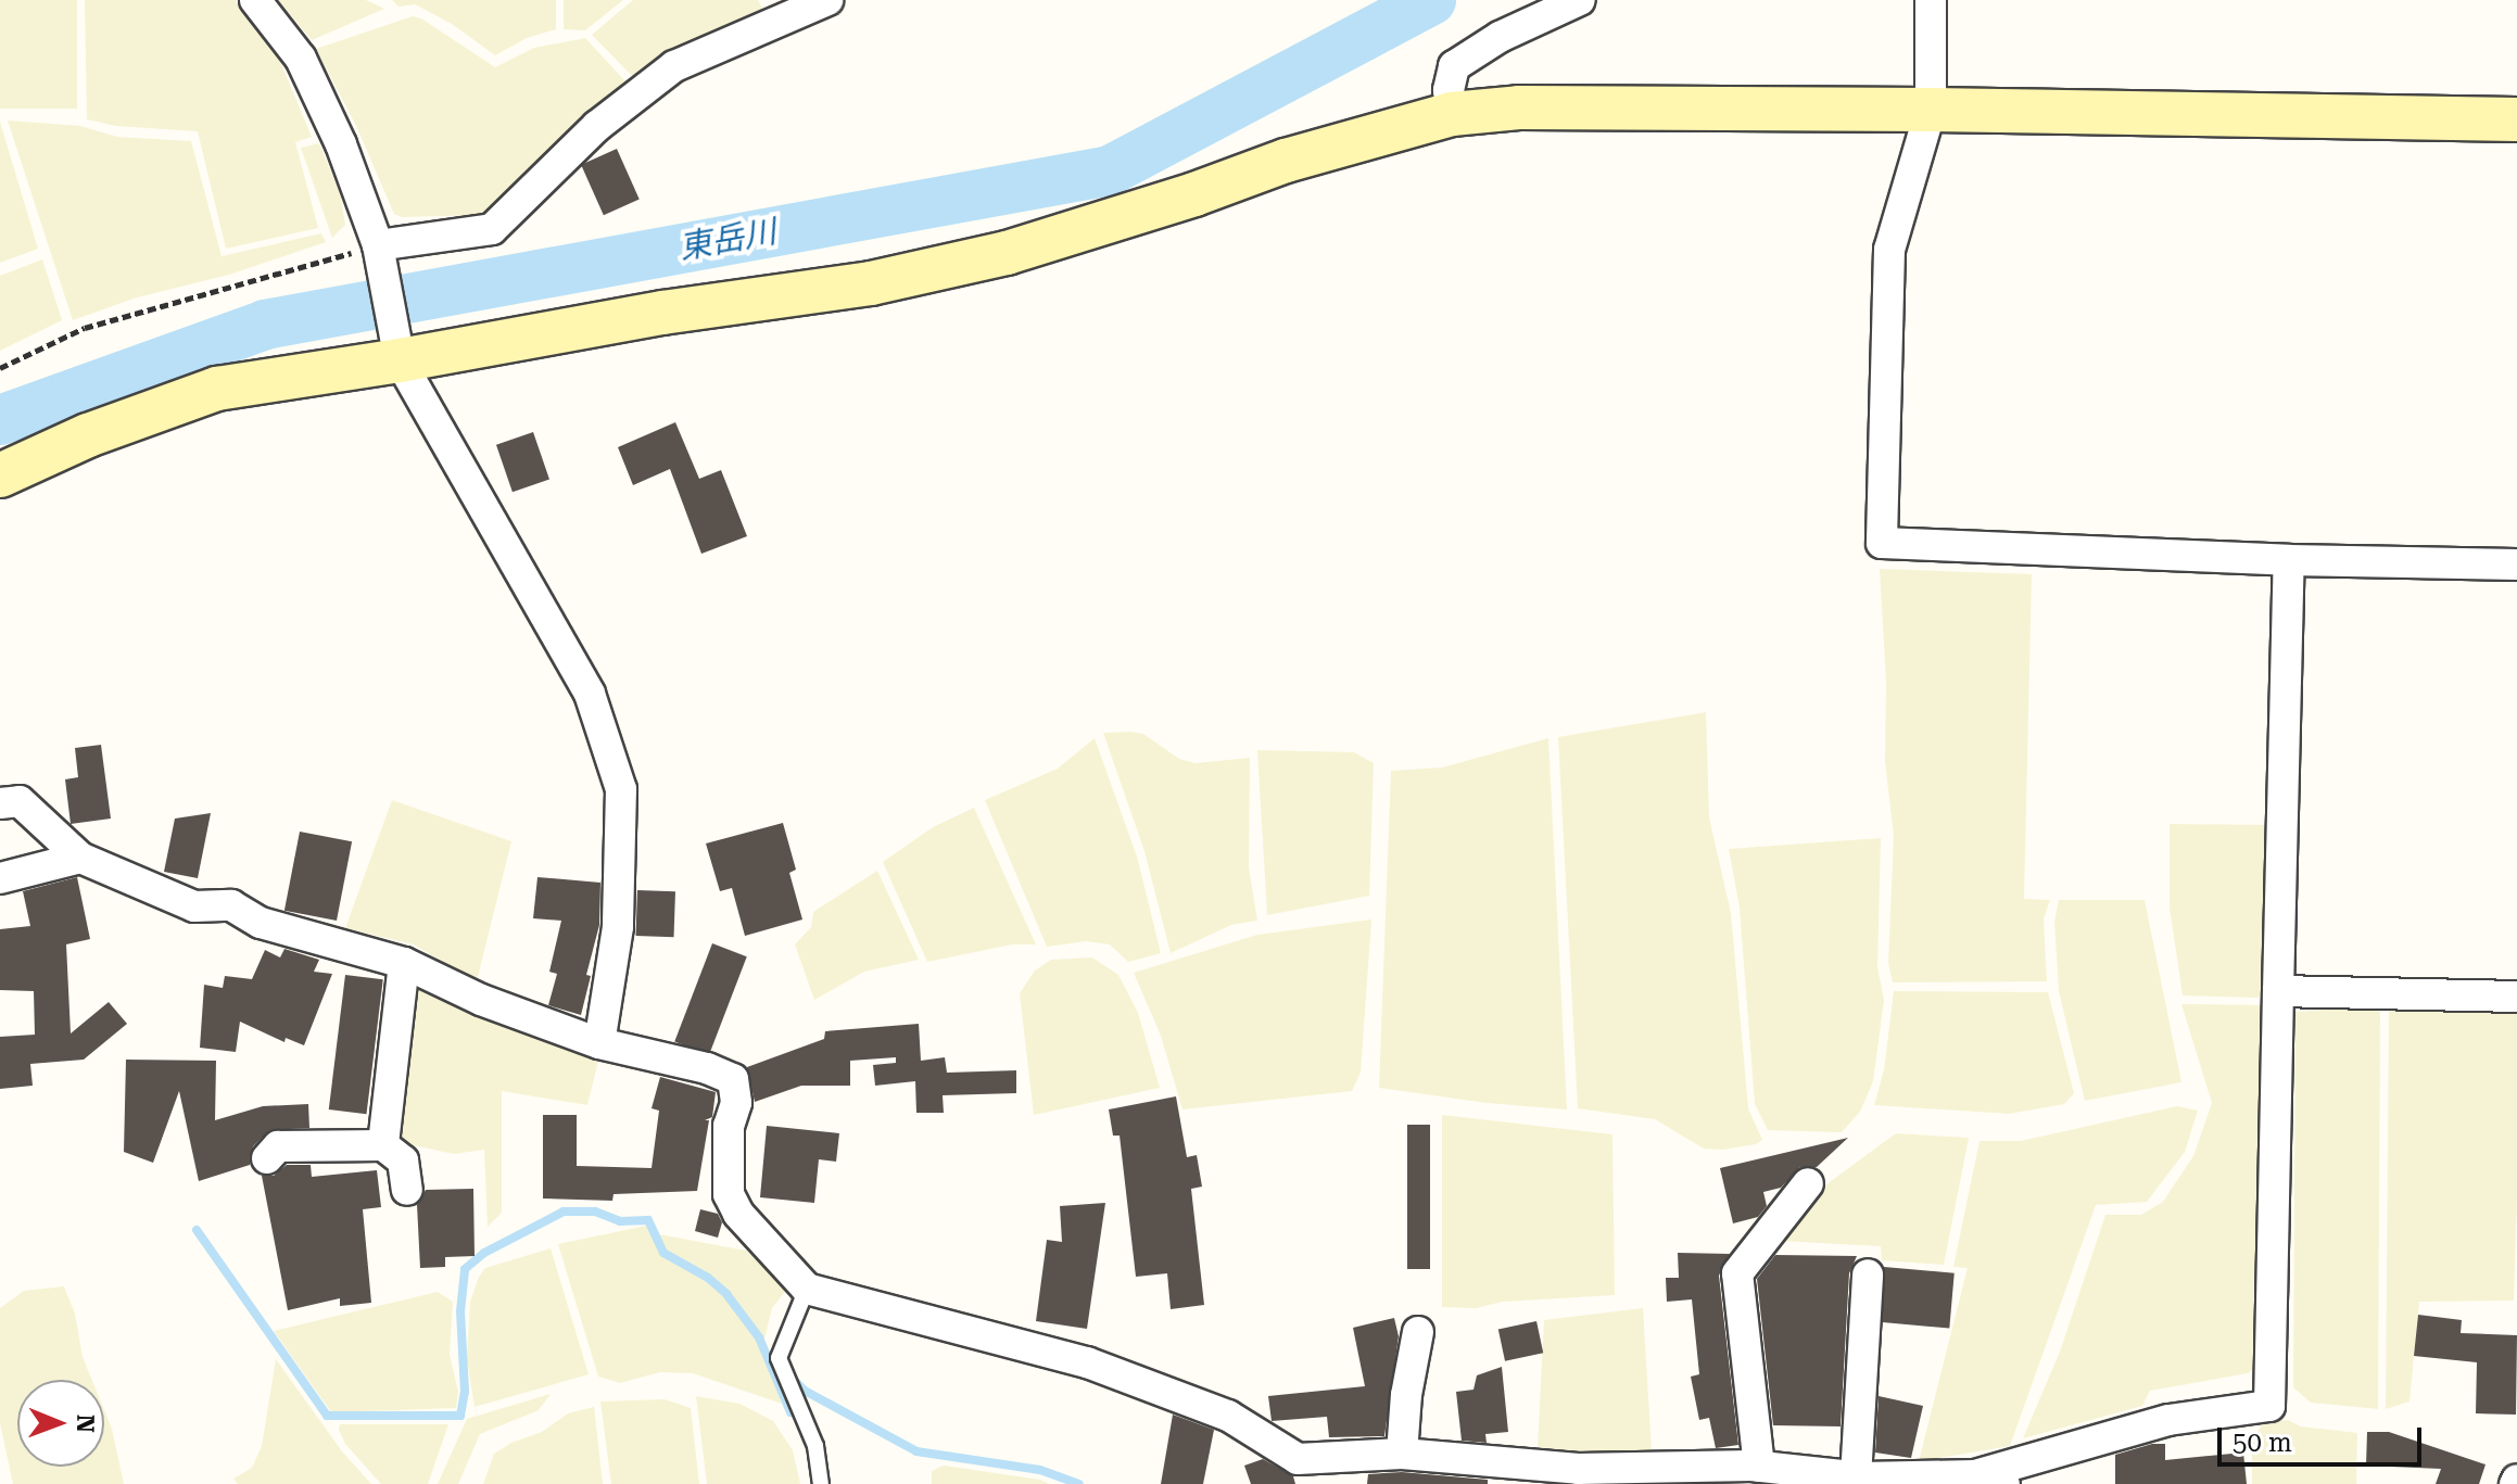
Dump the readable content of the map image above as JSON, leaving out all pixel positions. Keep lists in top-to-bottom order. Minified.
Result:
{"water":["東岳川"],"scale_bar":"50 m","north":"right"}
